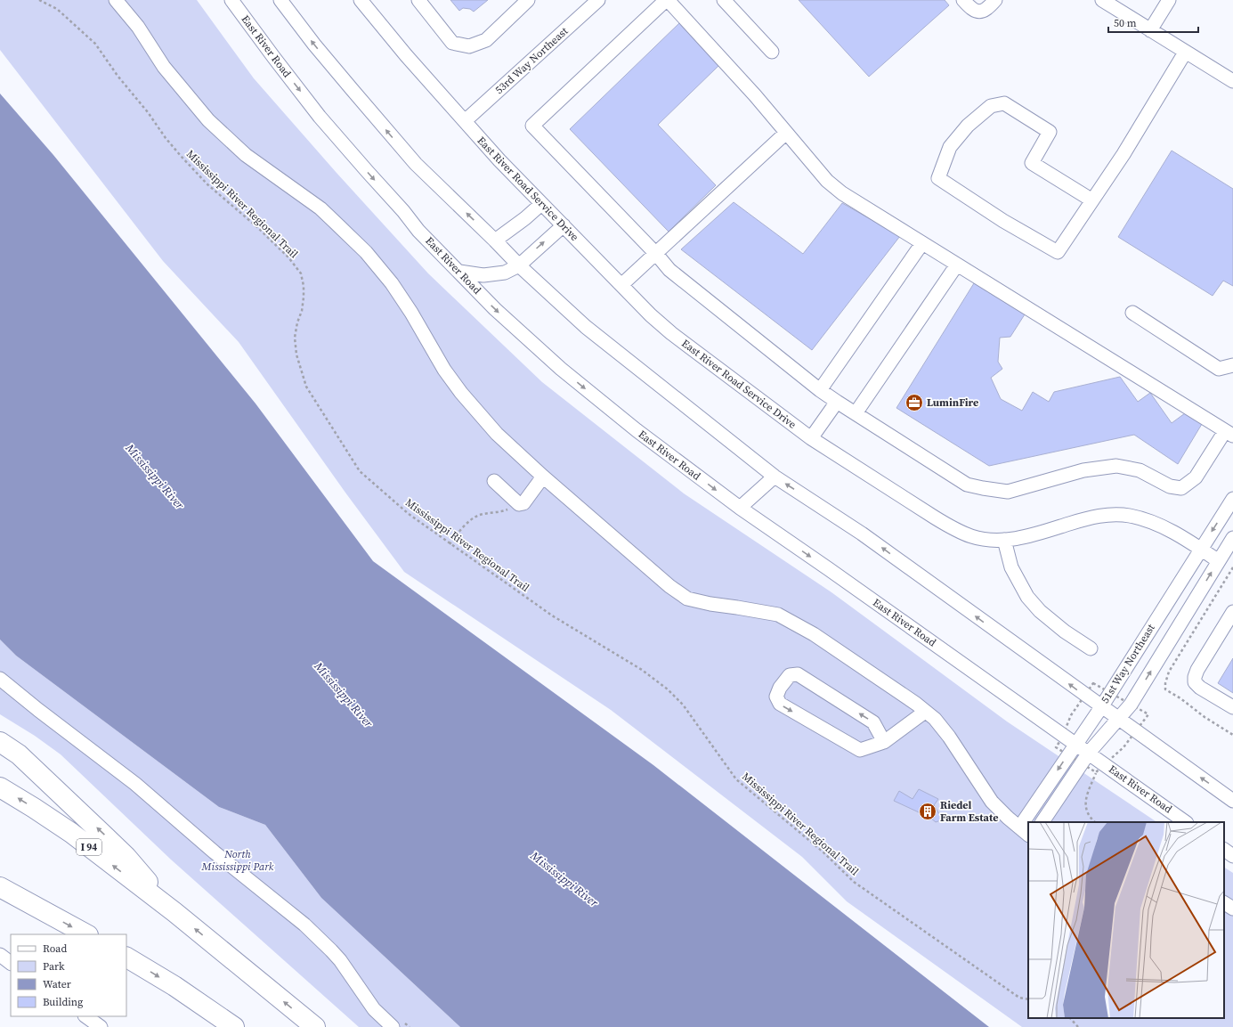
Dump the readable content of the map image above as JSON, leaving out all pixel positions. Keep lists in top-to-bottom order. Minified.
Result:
{"streets":{"highway":["I 94"],"street":["East River Road","53rd Way Northeast","East River Road Service Drive","51st Way Northeast"],"path":["Mississippi River Regional Trail"]},"crossings":[["East River Road","51st Way Northeast"],["53rd Way Northeast","East River Road Service Drive"],["East River Road Service Drive","51st Way Northeast"]],"water":["Mississippi River"],"parks":["North Mississippi Park"],"places":{"office":["LuminFire"],"building":["Riedel Farm Estate"]},"legend":["Road","Park","Water","Building"],"scale_bar":"50 m"}
